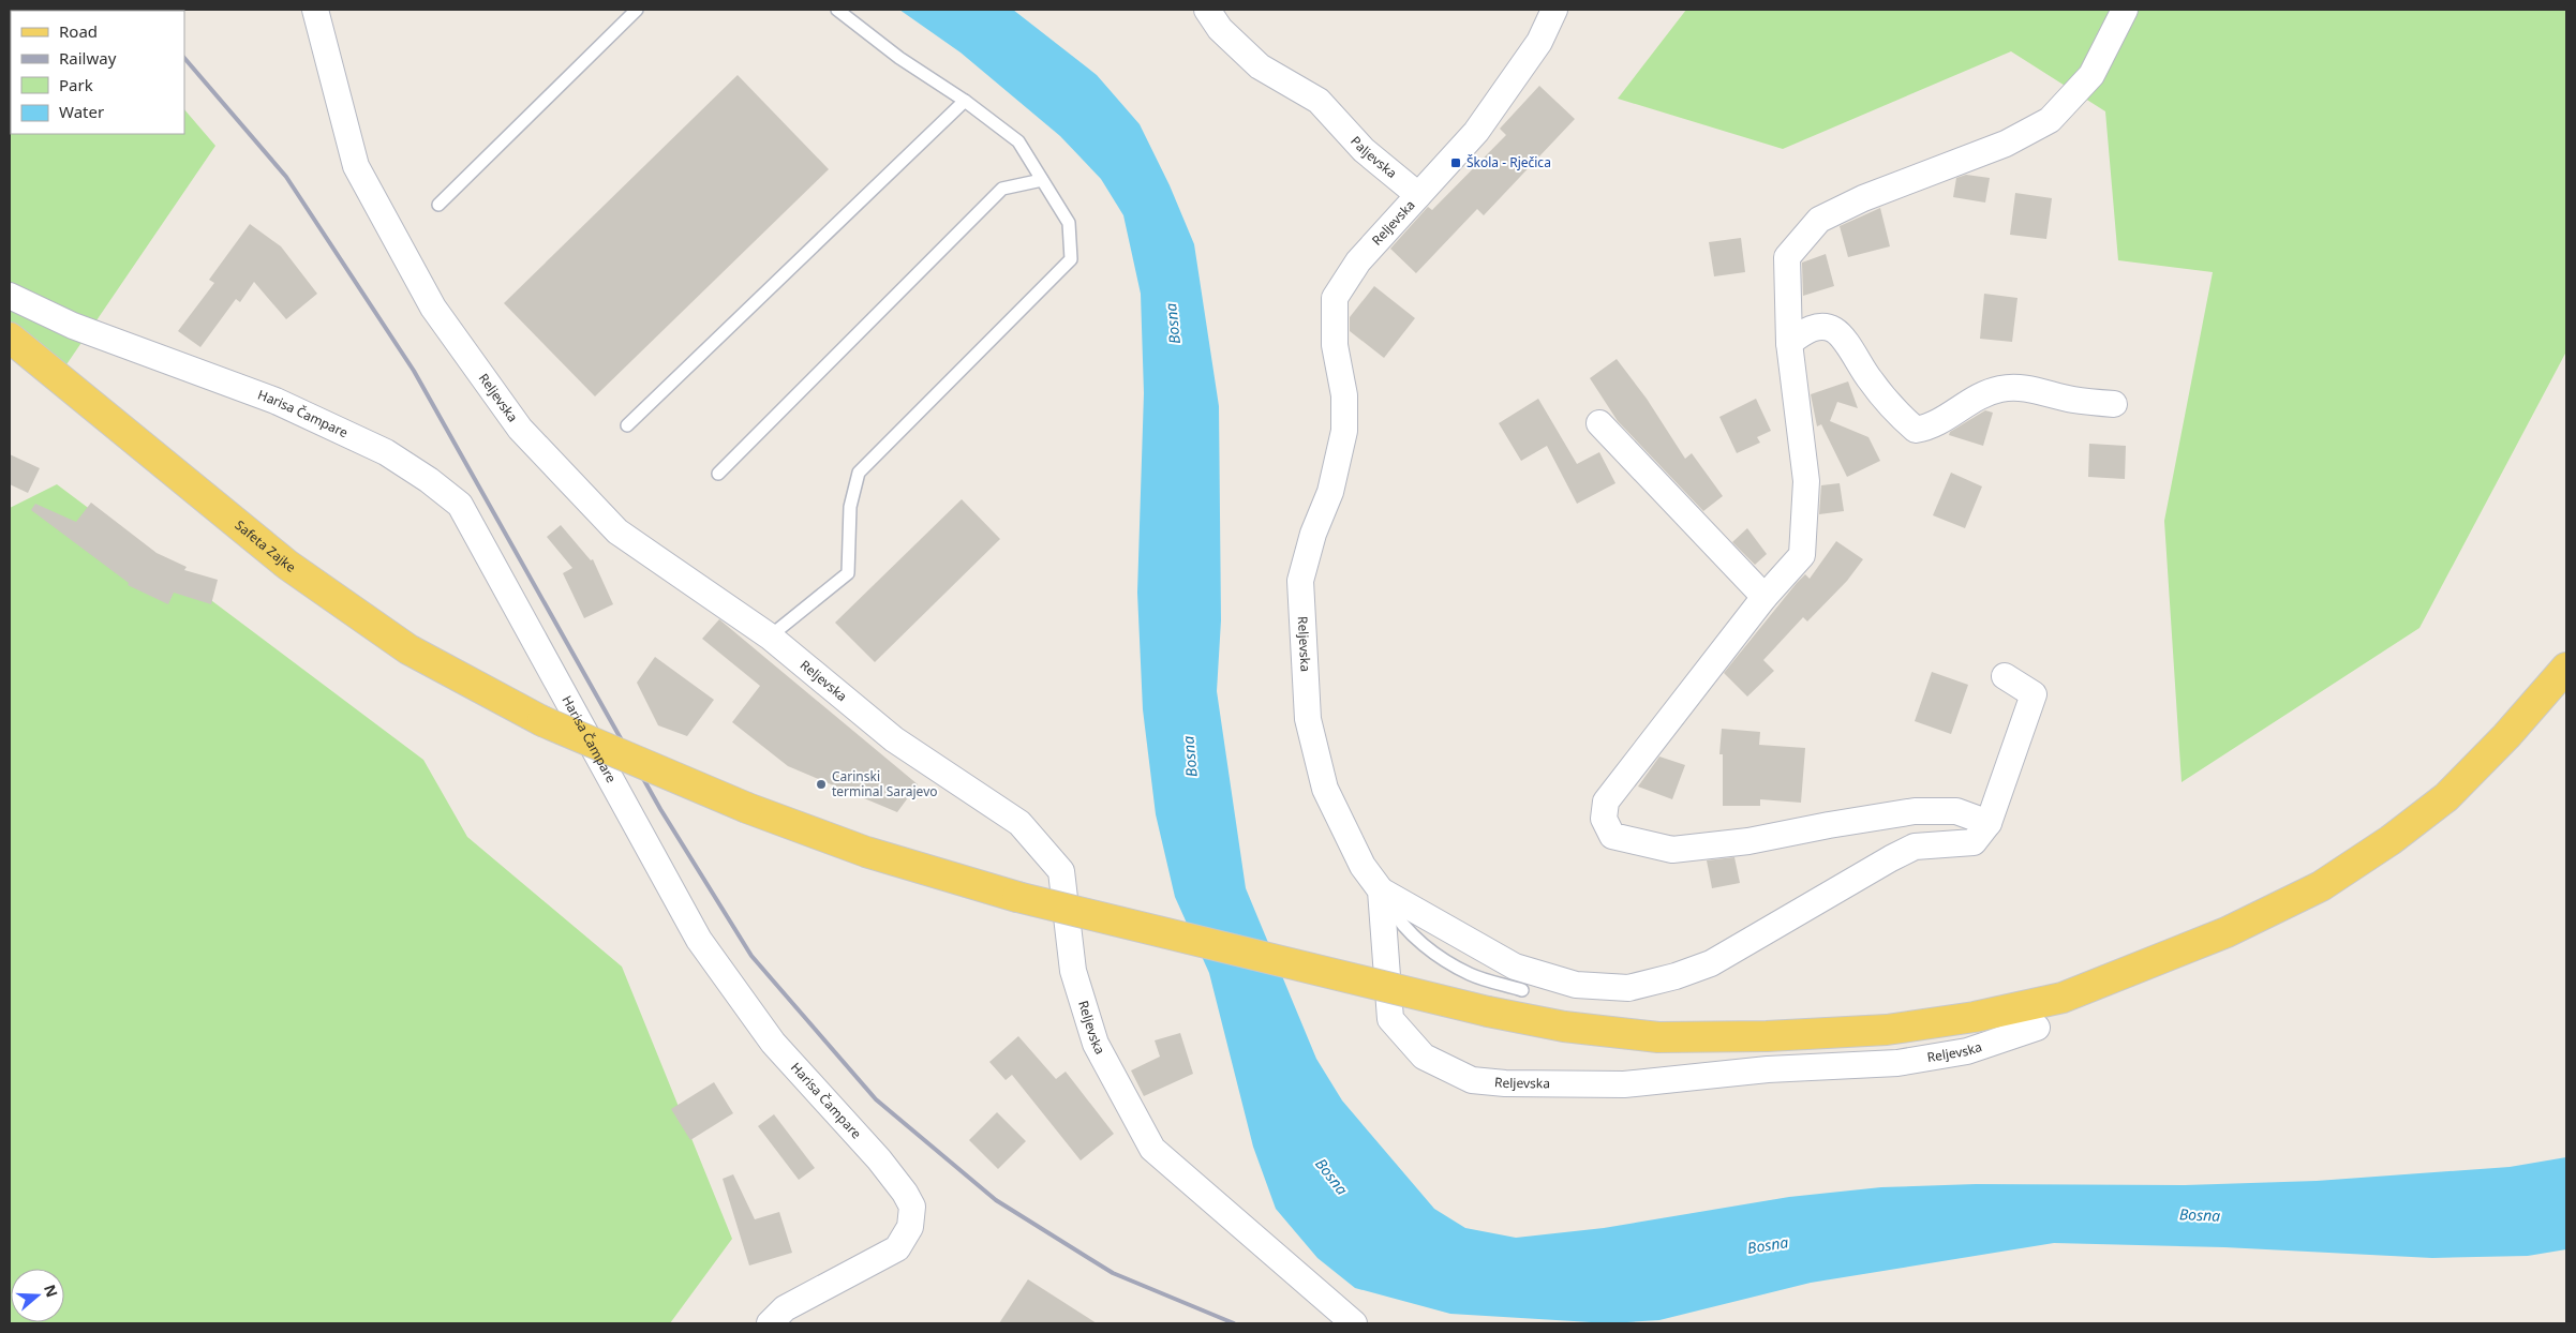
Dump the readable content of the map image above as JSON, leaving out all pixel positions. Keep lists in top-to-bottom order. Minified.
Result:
{"streets":{"main road":["Safeta Zajke"],"street":["Paljevska","Reljevska","Harisa Čampare"]},"crossings":[["Paljevska","Reljevska"]],"water":["Bosna"],"places":{"transit":["Škola - Rječica"],"other":["Carinski terminal Sarajevo"]},"legend":["Road","Railway","Park","Water"],"north":"right"}
